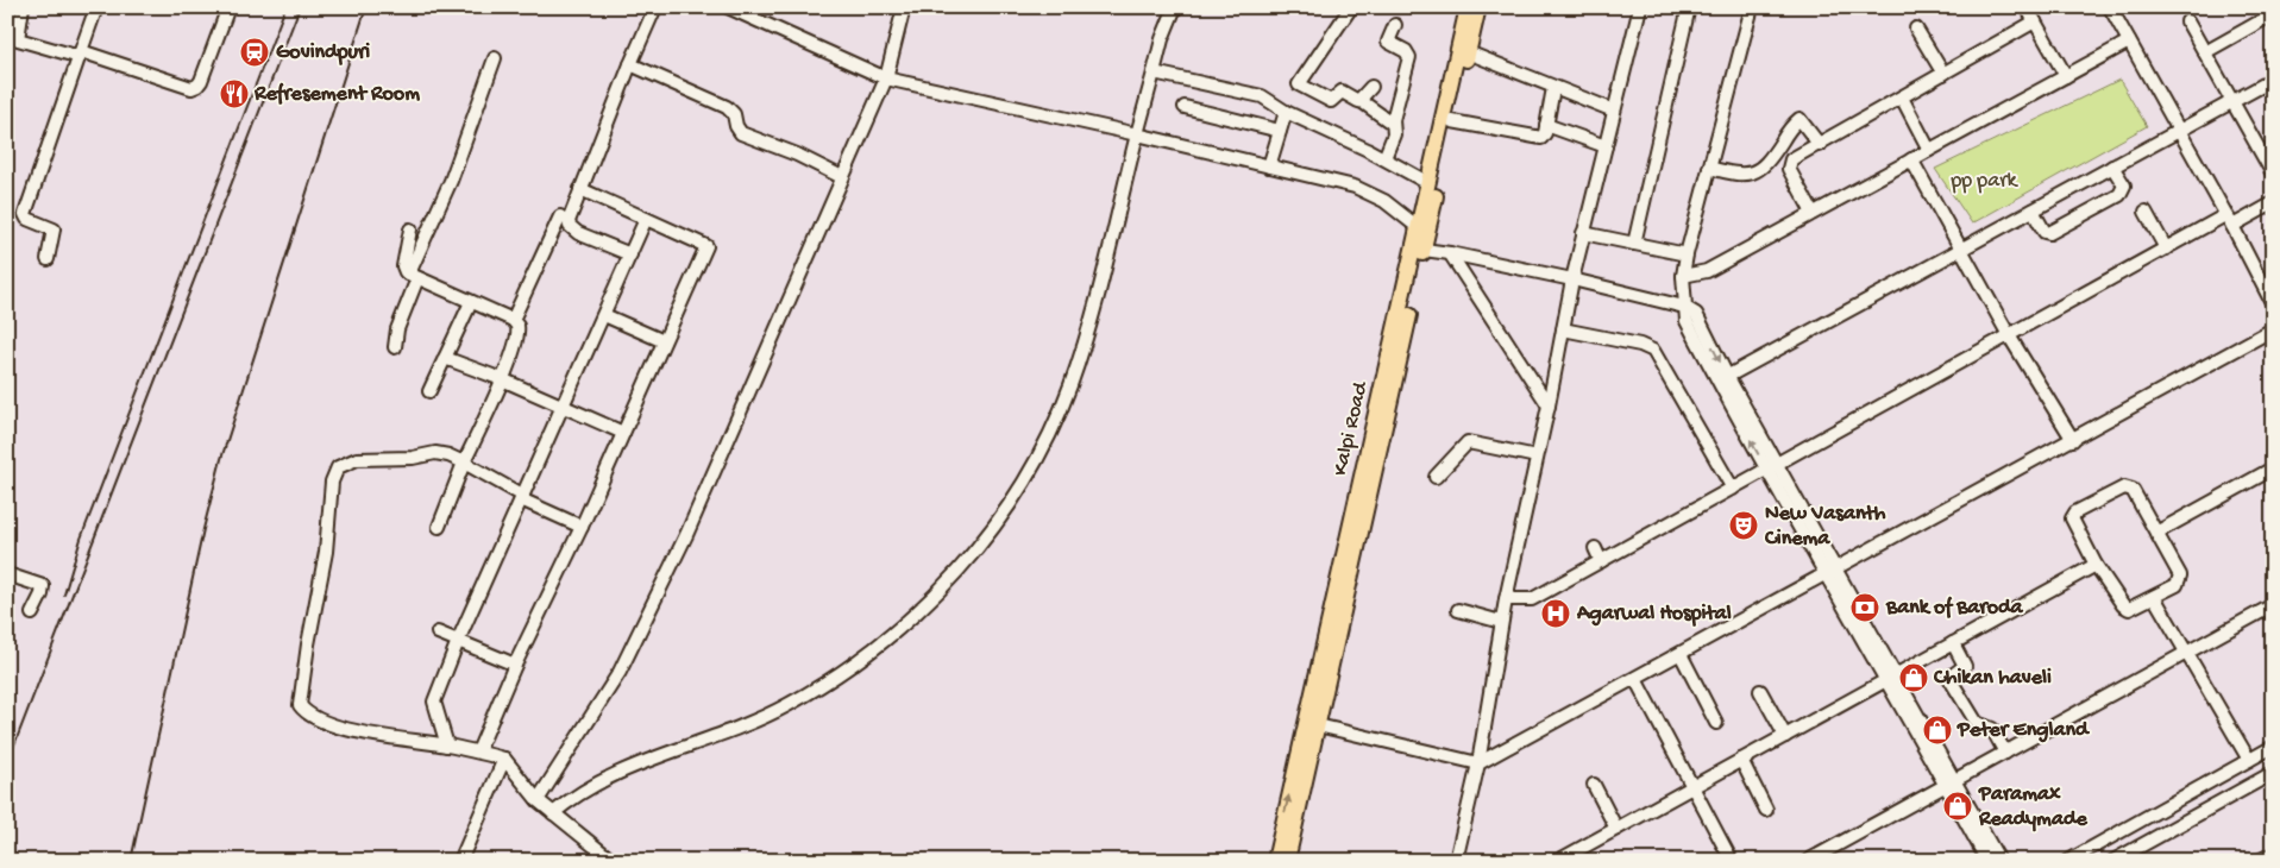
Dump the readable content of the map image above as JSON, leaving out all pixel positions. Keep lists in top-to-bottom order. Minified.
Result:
{"streets":{"main road":["Kalpi Road"]},"parks":["pp park"],"places":{"station":["Govindpuri"],"restaurant":["Refresement Room"],"theatre":["New Vasanth Cinema"],"bank":["Bank of Baroda"],"hospital":["Agarwal Hospital"],"shop":["Chikan haveli","Peter England","Paramax Readymade"]}}
